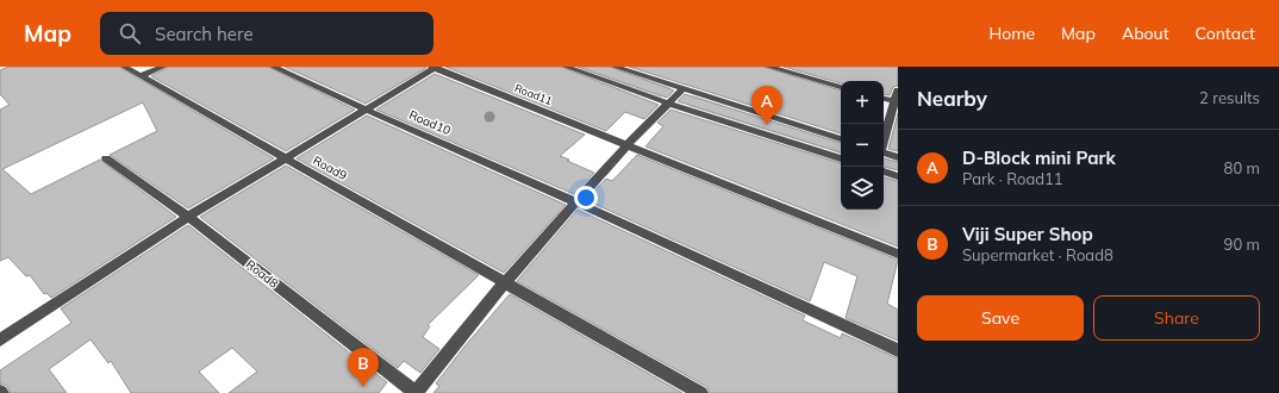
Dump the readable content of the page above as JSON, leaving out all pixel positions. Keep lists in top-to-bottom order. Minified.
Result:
{"streets":{"street":["Road11","Road10","Road9","Road8"]},"page":{"header":"Map","search":"Search here","nav":["Home","Map","About","Contact"],"heading":["Nearby","2 results"],"map_buttons":["+","−"],"pins":["A","B"],"list":[{"mark":"A","name":"D-Block mini Park","note":"Park · Road11","value":"80 m"},{"mark":"B","name":"Viji Super Shop","note":"Supermarket · Road8","value":"90 m"}],"buttons":["Save","Share"]}}
